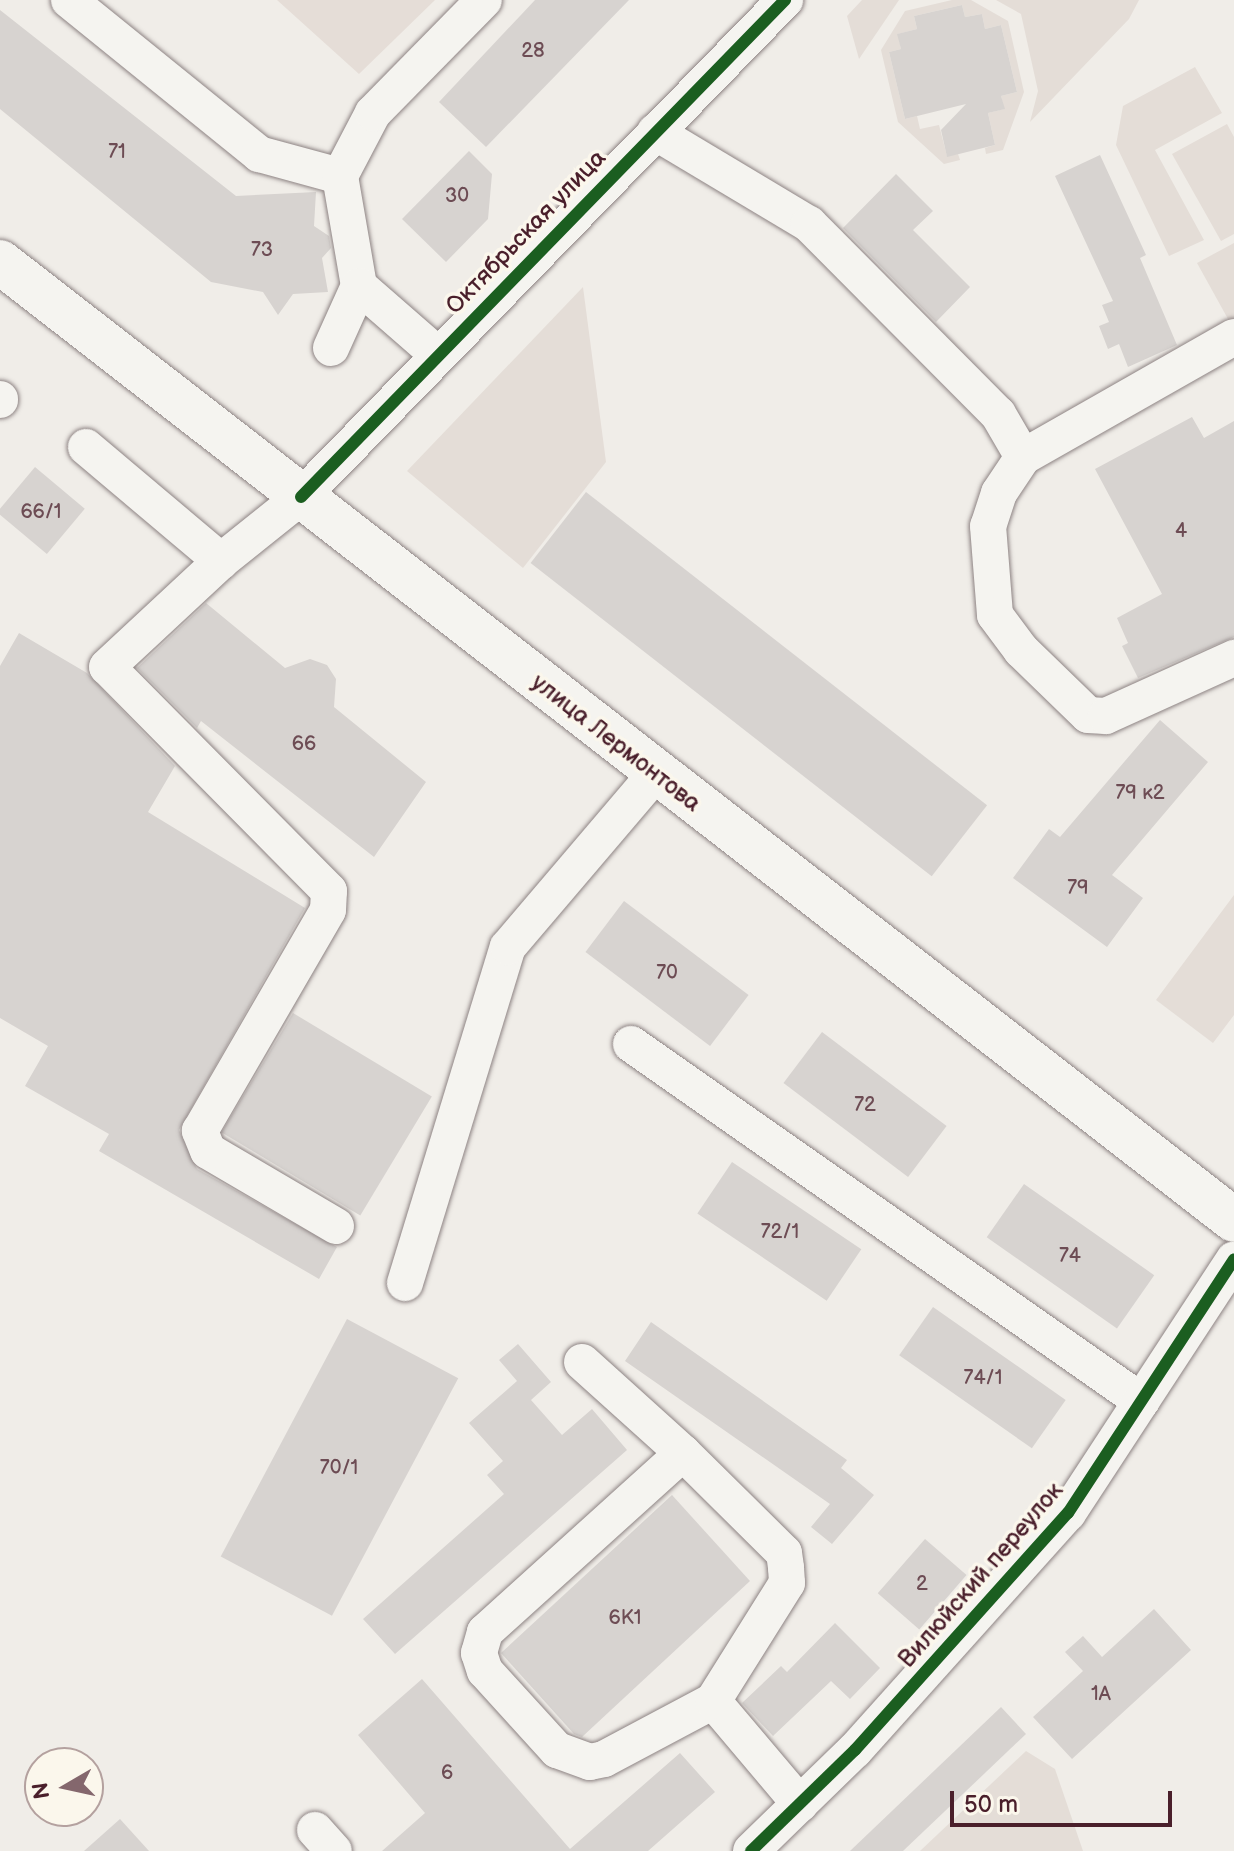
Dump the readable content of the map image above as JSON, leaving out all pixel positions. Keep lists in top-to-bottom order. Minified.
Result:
{"streets":{"main road":["улица Лермонтова"],"street":["Октябрьская улица","Вилюйский переулок"]},"crossings":[["Октябрьская улица","улица Лермонтова"]],"house_numbers":["28","71","30","73","66/1","4","66","79 к2","79","70","72","72/1","74","74/1","70/1","2","6К1","1А","6"],"scale_bar":"50 m","north":"left"}
